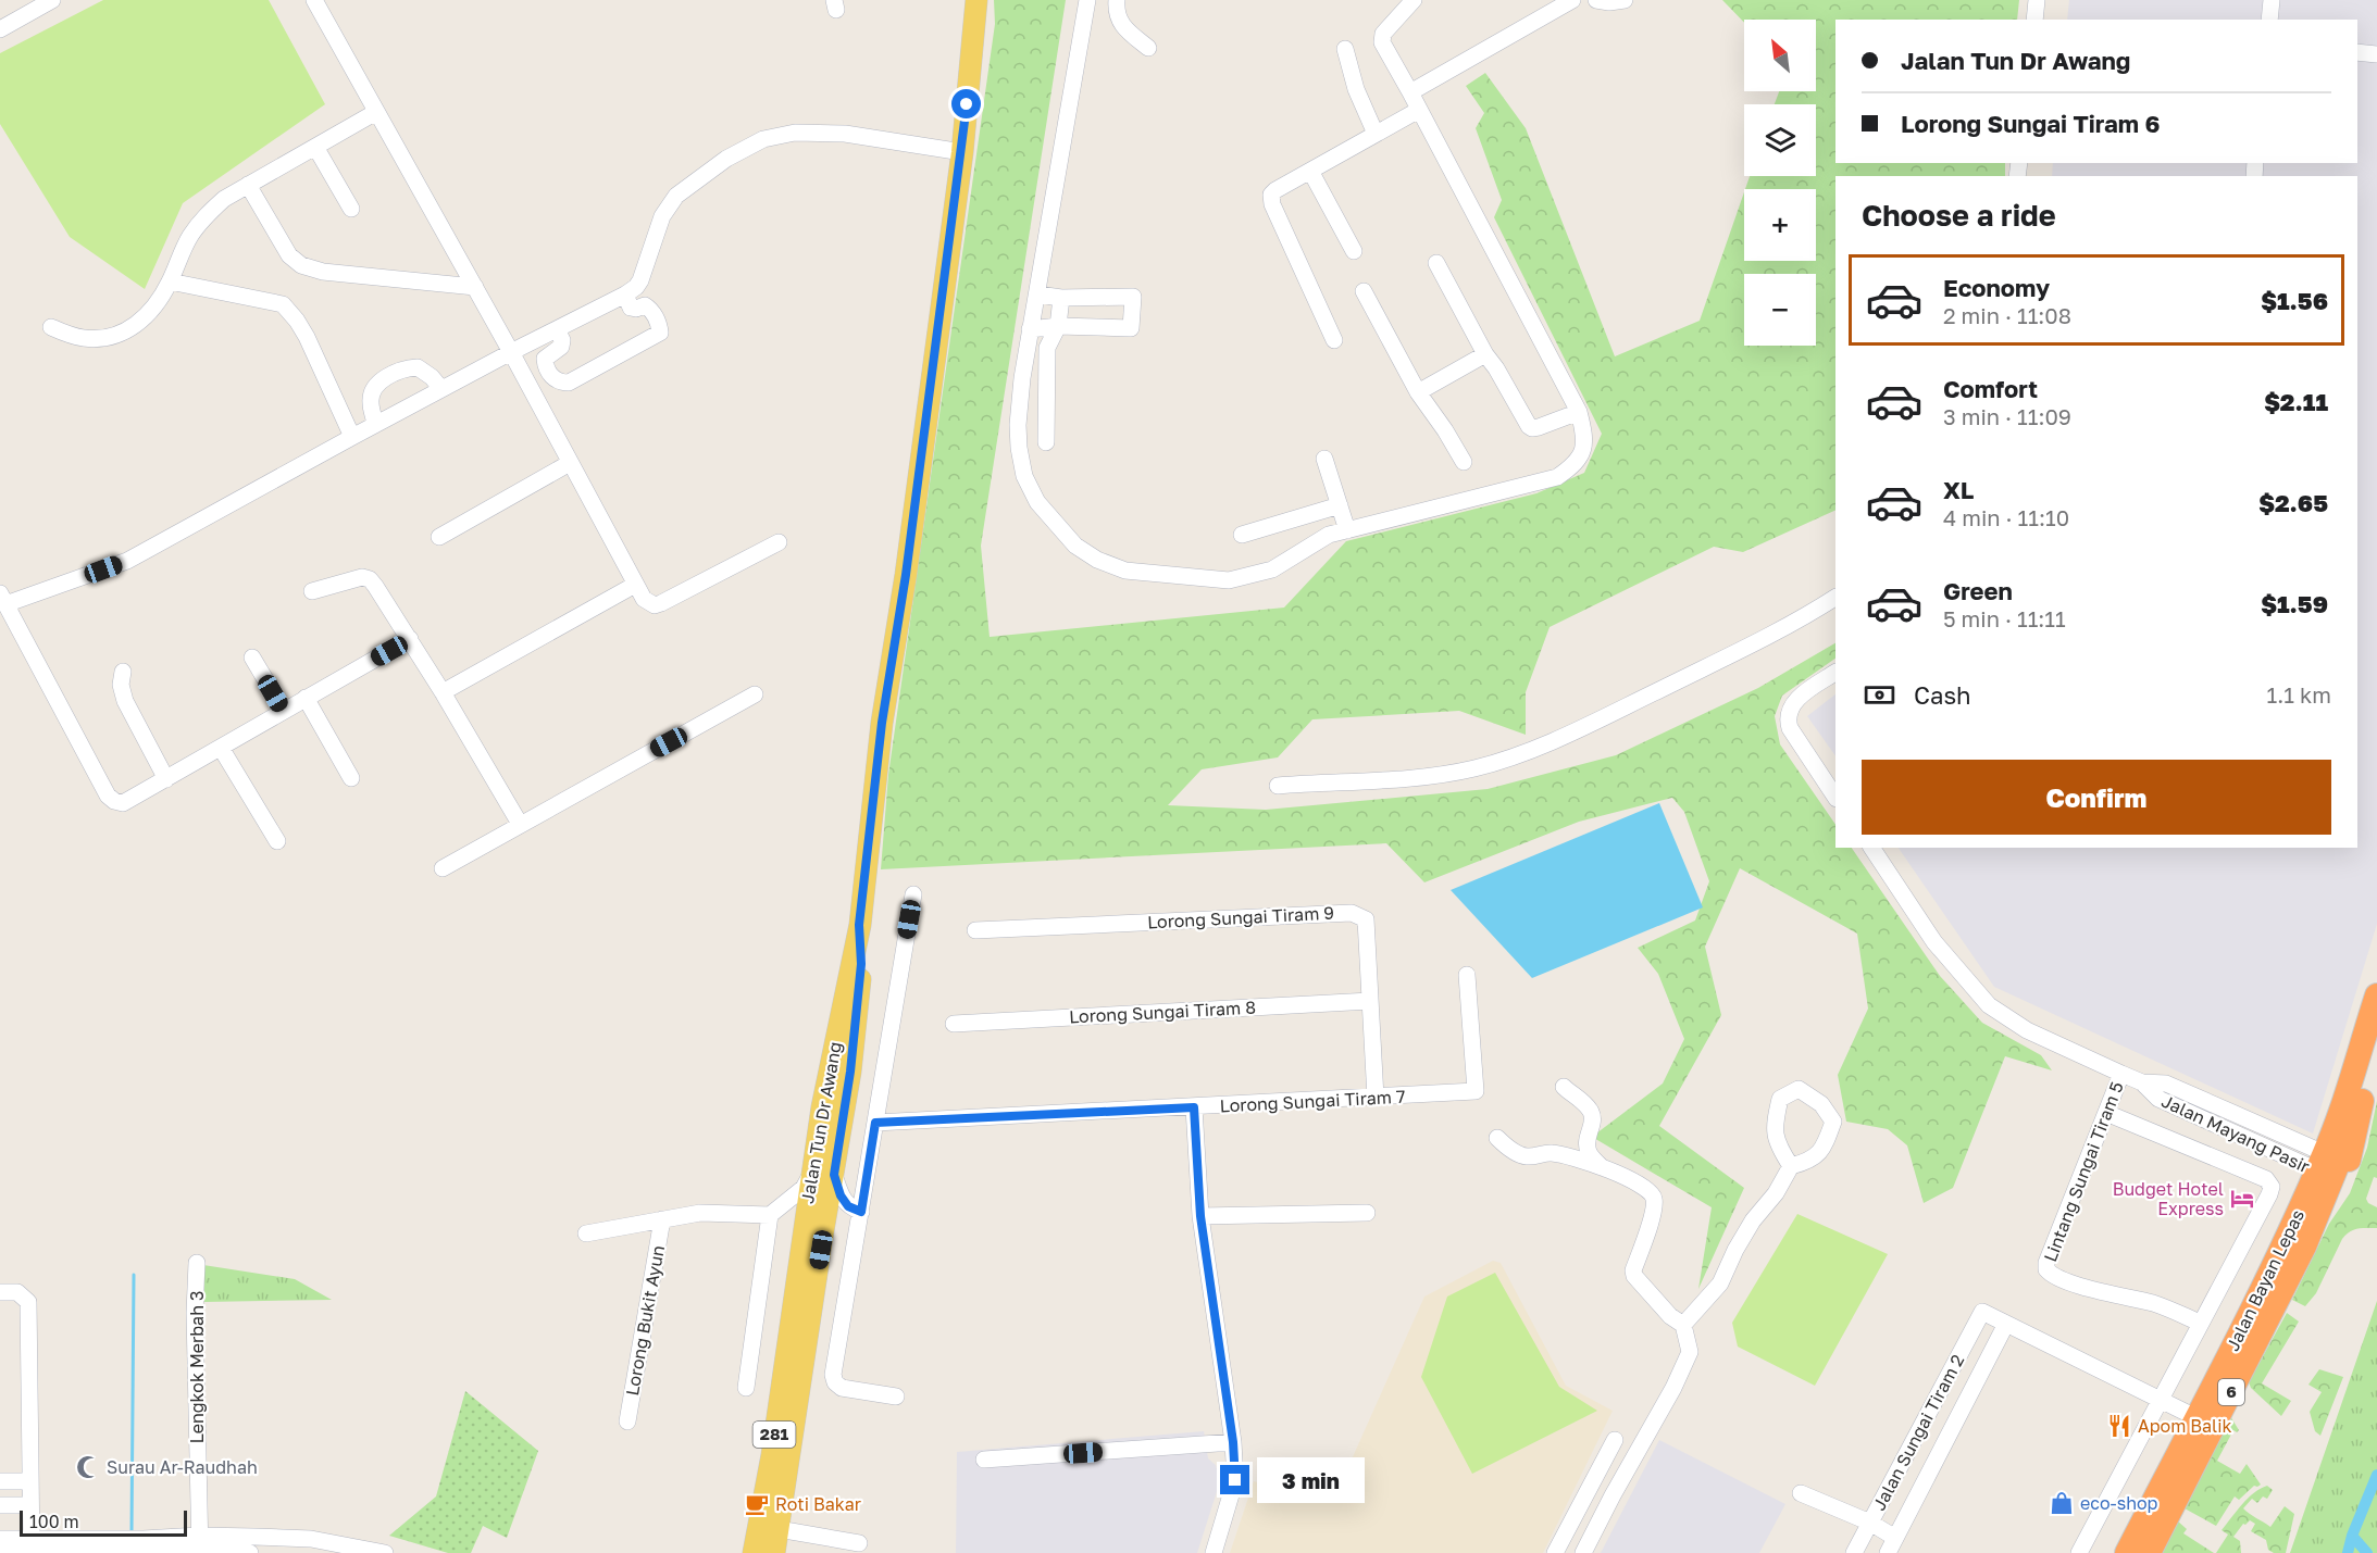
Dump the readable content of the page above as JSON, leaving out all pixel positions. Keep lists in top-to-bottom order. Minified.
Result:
{"streets":{"highway":["Jalan Bayan Lepas","6"],"main road":["Jalan Tun Dr Awang","281"],"street":["Lorong Sungai Tiram 9","Lorong Sungai Tiram 8","Lorong Sungai Tiram 7","Jalan Mayang Pasir","Lintang Sungai Tiram 5","Lorong Bukit Ayun","Lengkok Merbah 3","Jalan Sungai Tiram 2"]},"crossings":[["Lorong Sungai Tiram 9","Lorong Sungai Tiram 8"],["Lorong Sungai Tiram 9","Lorong Sungai Tiram 7"],["Jalan Mayang Pasir","Lintang Sungai Tiram 5"],["Jalan Mayang Pasir","Jalan Bayan Lepas"]],"places":{"hotel":["Budget Hotel Express"],"restaurant":["Apom Balik"],"mosque":["Surau Ar-Raudhah"],"shop":["eco-shop"],"cafe":["Roti Bakar"]},"scale_bar":"100 m","north":"top left","page":{"map_buttons":["+","−"],"banner":["Jalan Tun Dr Awang","Lorong Sungai Tiram 6"],"heading":"Choose a ride","list":[{"name":"Economy","note":"2 min · 11:08","value":"$1.56"},{"name":"Comfort","note":"3 min · 11:09","value":"$2.11"},{"name":"XL","note":"4 min · 11:10","value":"$2.65"},{"name":"Green","note":"5 min · 11:11","value":"$1.59"}],"pay":["Cash","1.1 km"],"buttons":"Confirm","bubble":"3 min","scale":"100 m"}}
